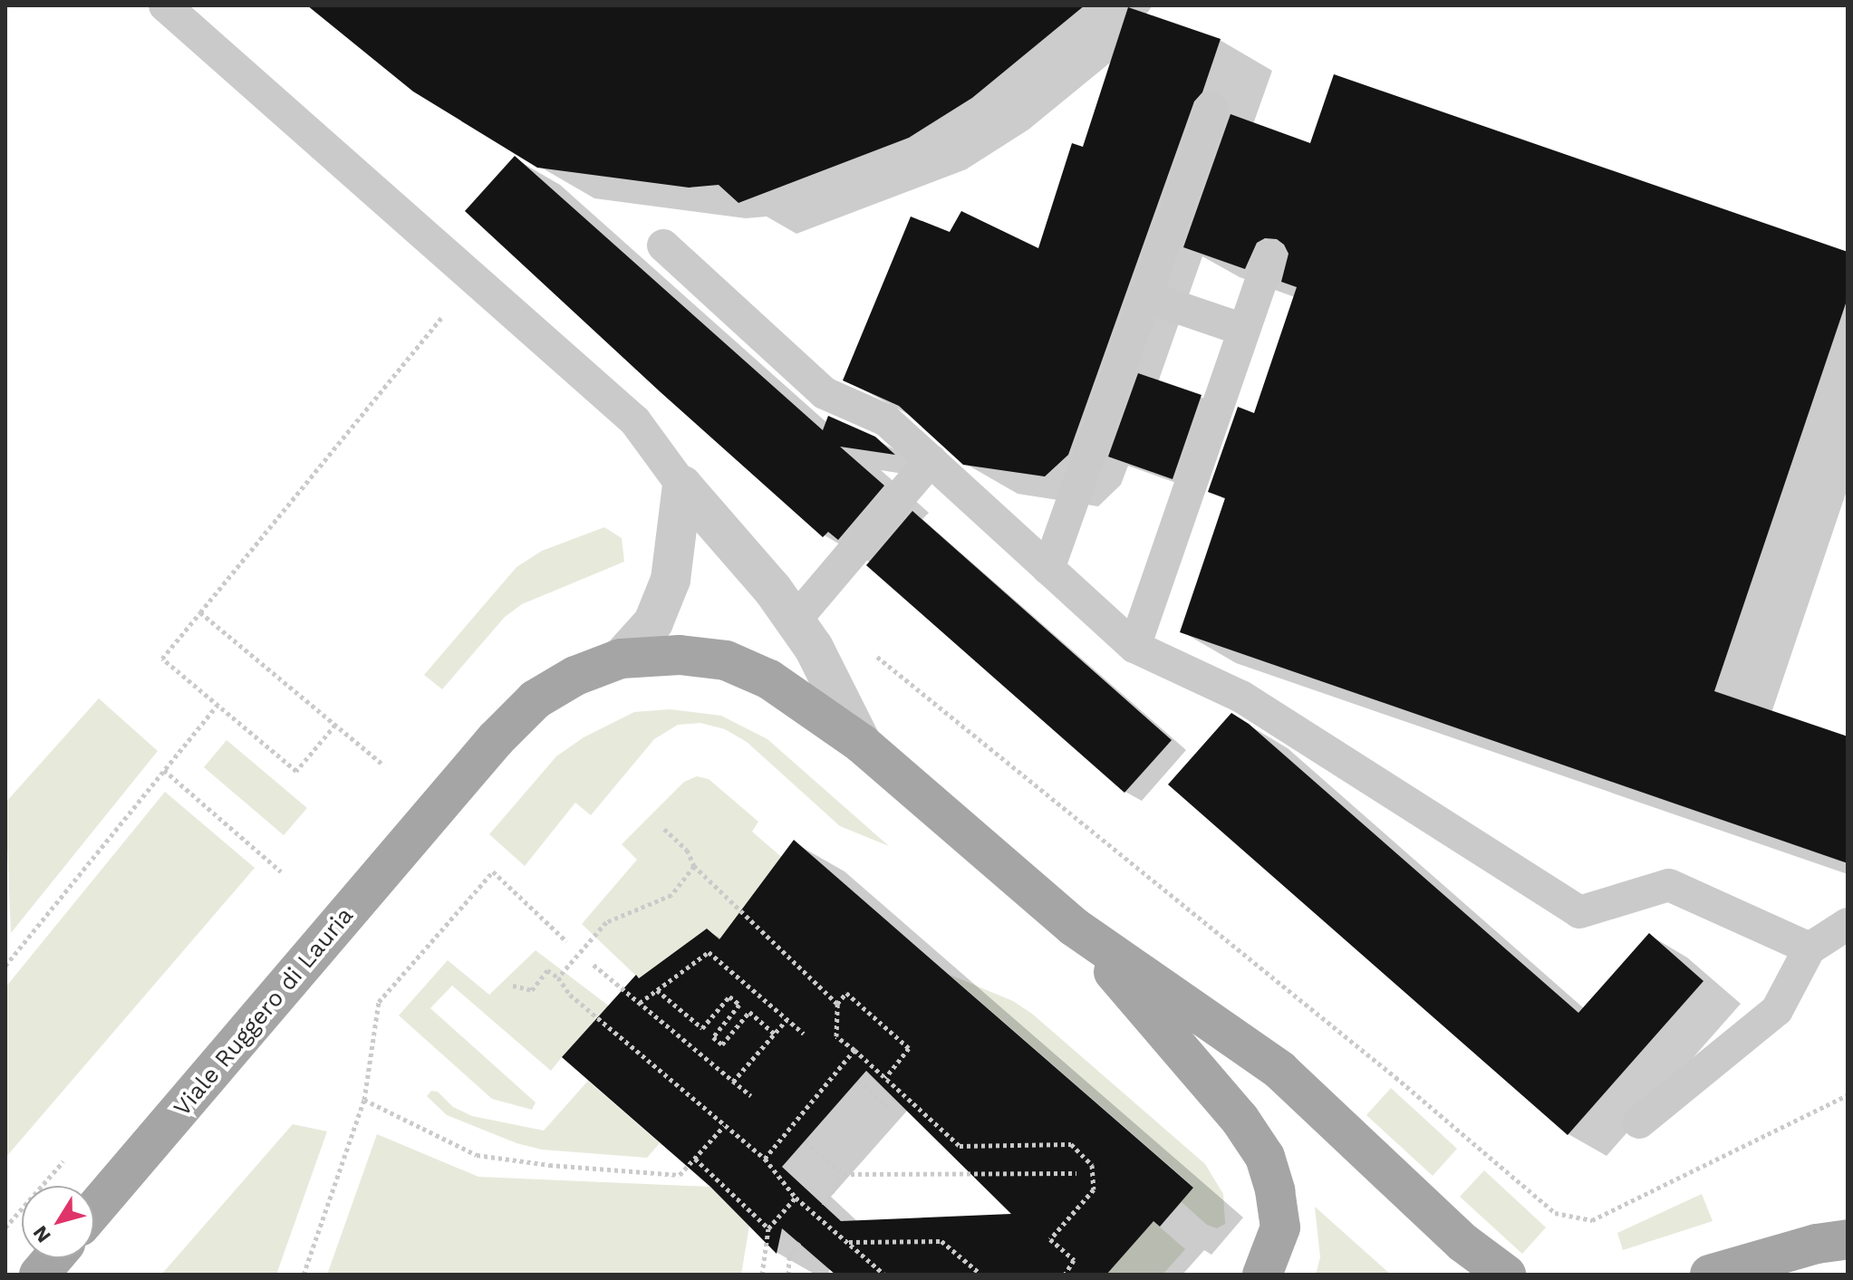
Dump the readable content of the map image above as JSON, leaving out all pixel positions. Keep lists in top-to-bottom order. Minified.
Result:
{"streets":{"main road":["Viale Ruggero di Lauria"]},"north":"bottom left"}
